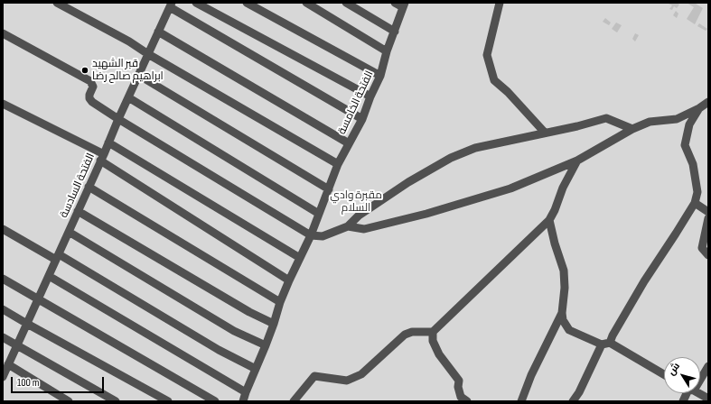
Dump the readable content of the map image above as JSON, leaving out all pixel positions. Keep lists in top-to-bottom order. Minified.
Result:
{"streets":{"street":["الفتحة الخامسة","الفتحة السادسة"]},"parks":["مقبرة وادي السلام"],"places":["قبر الشهيد ابراهيم صالح رضا"],"scale_bar":"100 m","north":"top left"}
